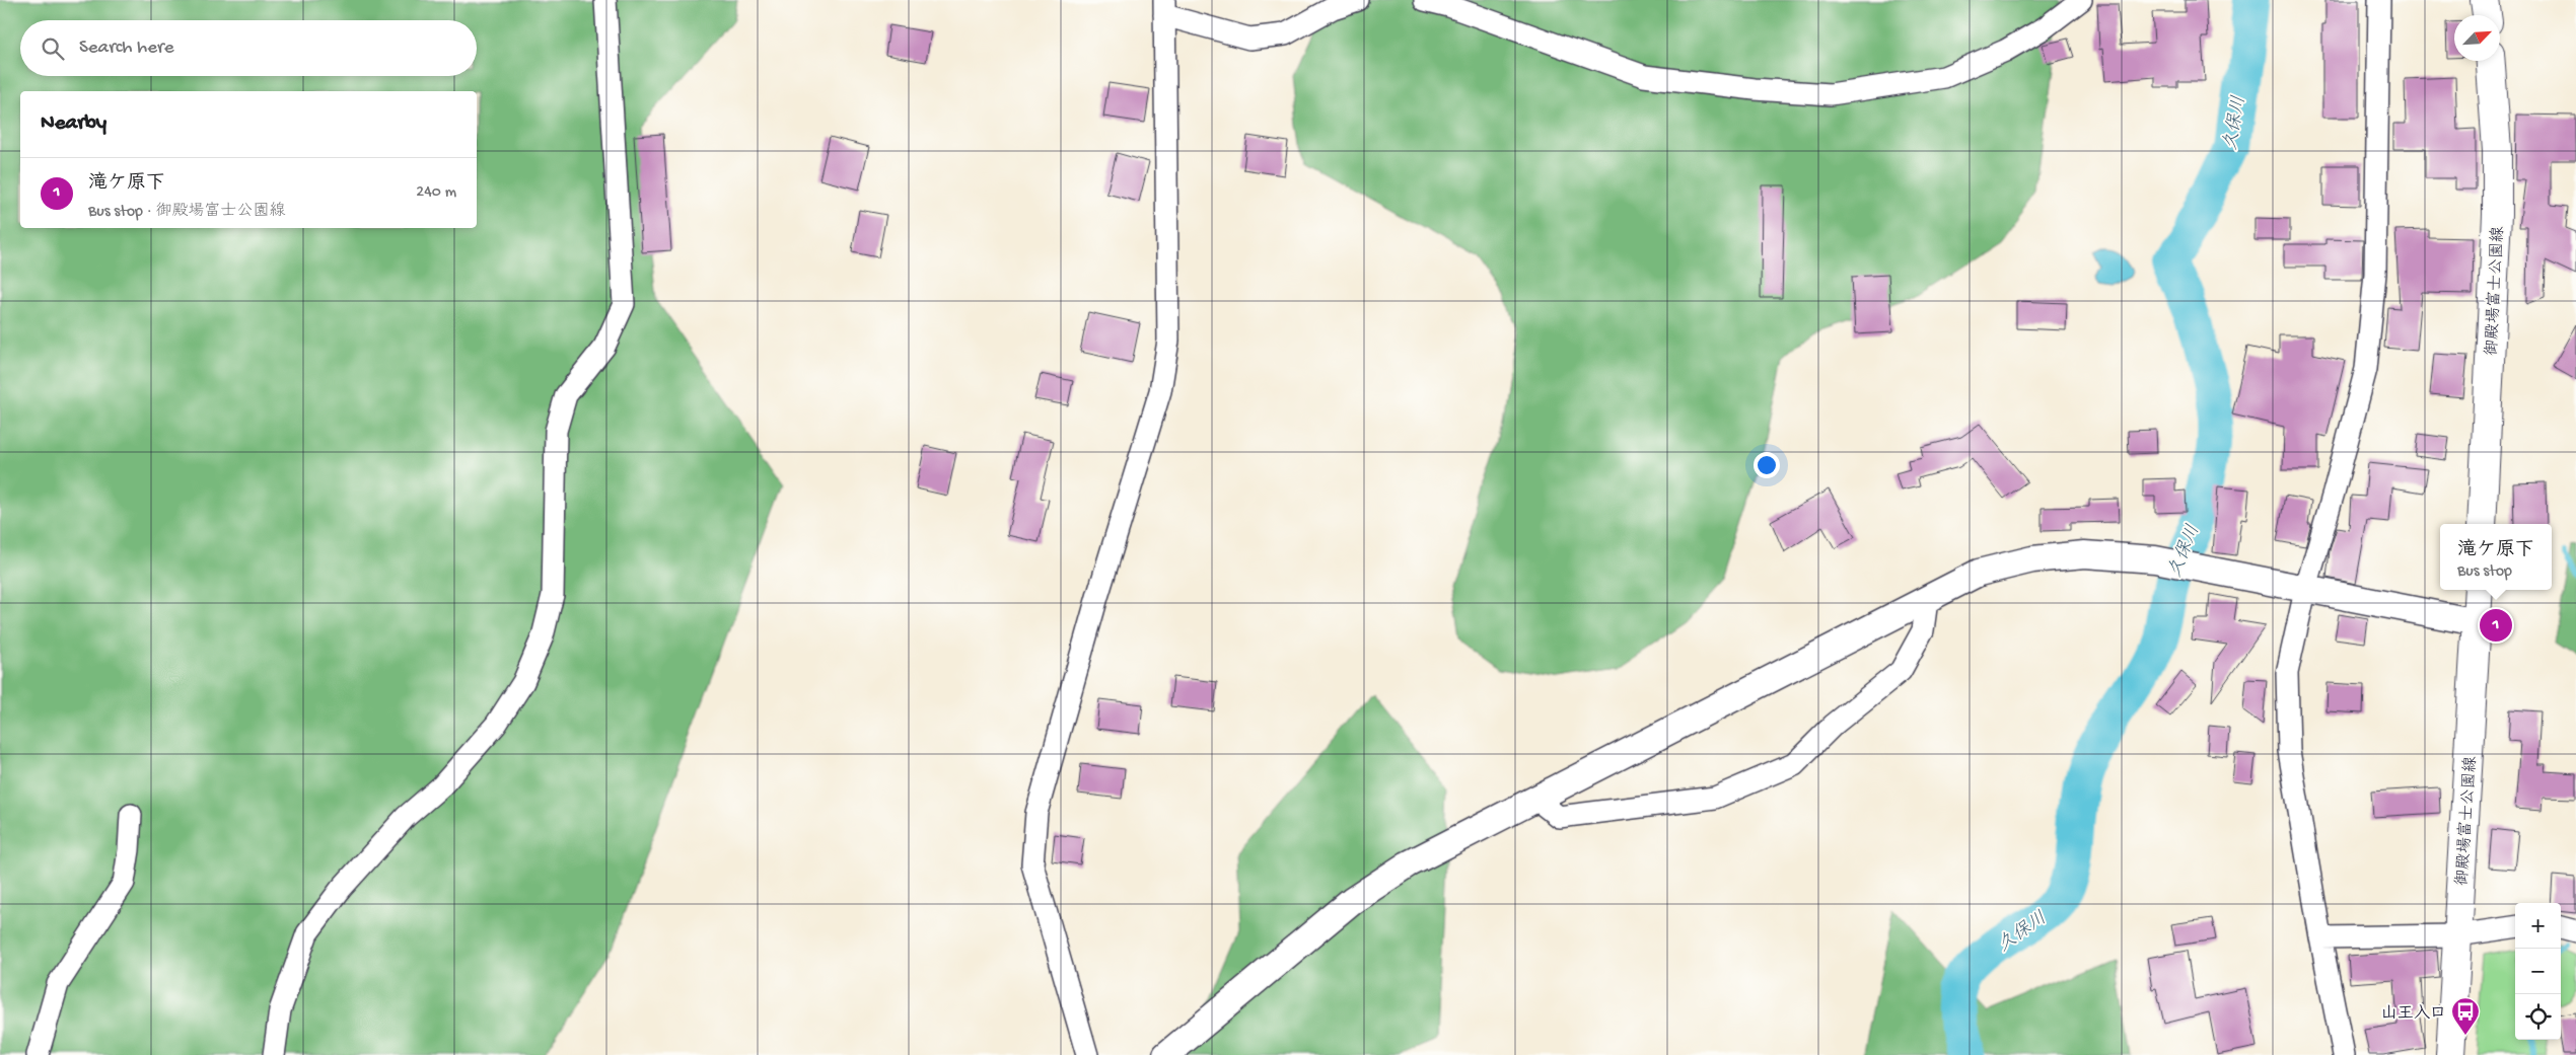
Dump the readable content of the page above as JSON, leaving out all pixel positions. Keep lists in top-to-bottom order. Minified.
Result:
{"streets":{"main road":["御殿場富士公園線"]},"water":["久保川"],"places":{"bus stop":["山王入口"]},"north":"top right","page":{"search":"Search here","heading":"Nearby","list":[{"mark":"1","name":"滝ケ原下","note":"Bus stop · 御殿場富士公園線","value":"240 m"}],"popup":["滝ケ原下","Bus stop"],"pins":"1","map_buttons":["+","−"]}}
